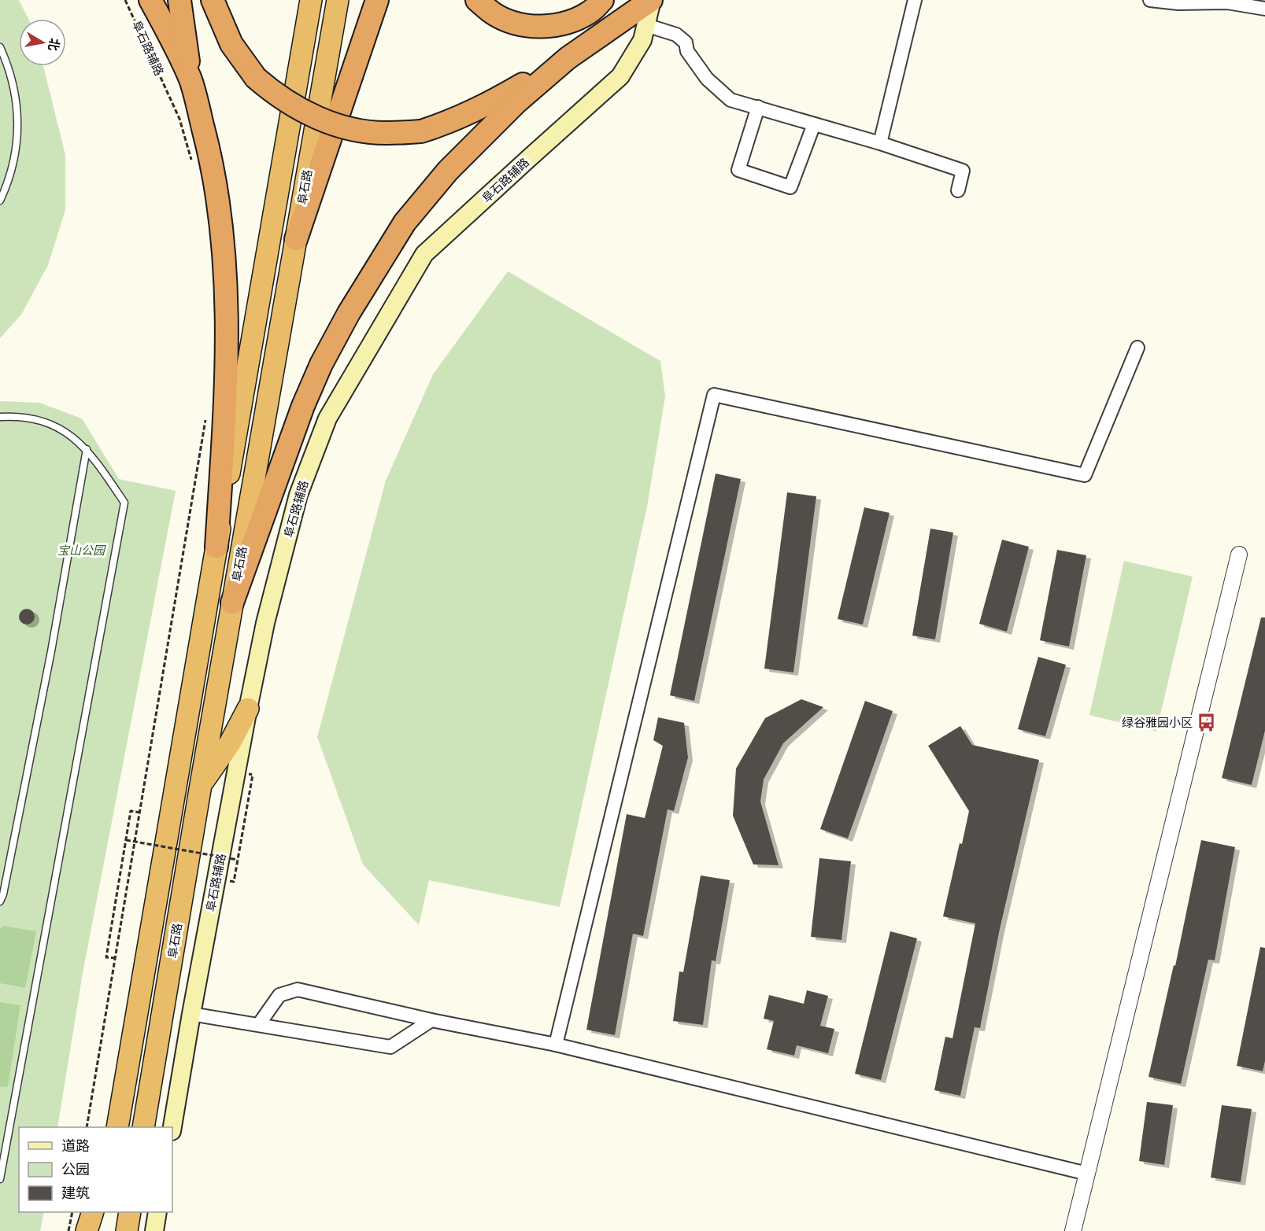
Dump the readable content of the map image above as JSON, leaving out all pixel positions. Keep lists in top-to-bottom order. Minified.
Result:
{"streets":{"highway":["阜石路"],"main road":["阜石路辅路"]},"parks":["宝山公园"],"places":{"bus stop":["绿谷雅园小区"]},"legend":["道路","公园","建筑"],"north":"right"}
